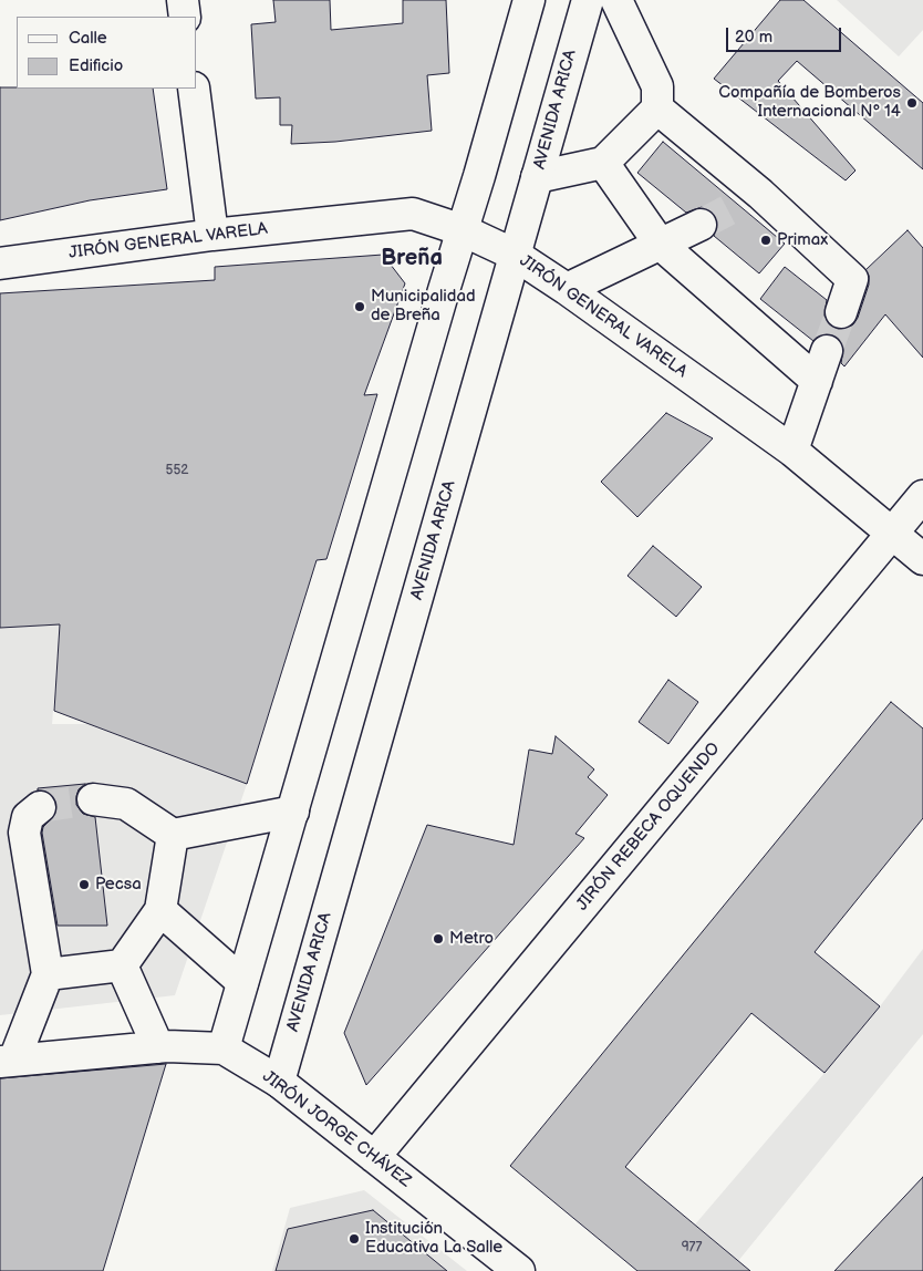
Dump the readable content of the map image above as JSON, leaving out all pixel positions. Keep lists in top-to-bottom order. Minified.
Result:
{"streets":{"street":["AVENIDA ARICA","JIRÓN GENERAL VARELA","JIRÓN REBECA OQUENDO","JIRÓN JORGE CHÁVEZ"]},"crossings":[["AVENIDA ARICA","JIRÓN GENERAL VARELA"],["AVENIDA ARICA","JIRÓN JORGE CHÁVEZ"],["JIRÓN GENERAL VARELA","JIRÓN REBECA OQUENDO"],["JIRÓN REBECA OQUENDO","JIRÓN JORGE CHÁVEZ"]],"districts":["Breña"],"places":["Compañía de Bomberos Internacional Nº 14","Primax","Municipalidad de Breña","Pecsa","Metro","Institución Educativa La Salle"],"house_numbers":["552","977"],"legend":["Calle","Edificio"],"scale_bar":"20 m"}
